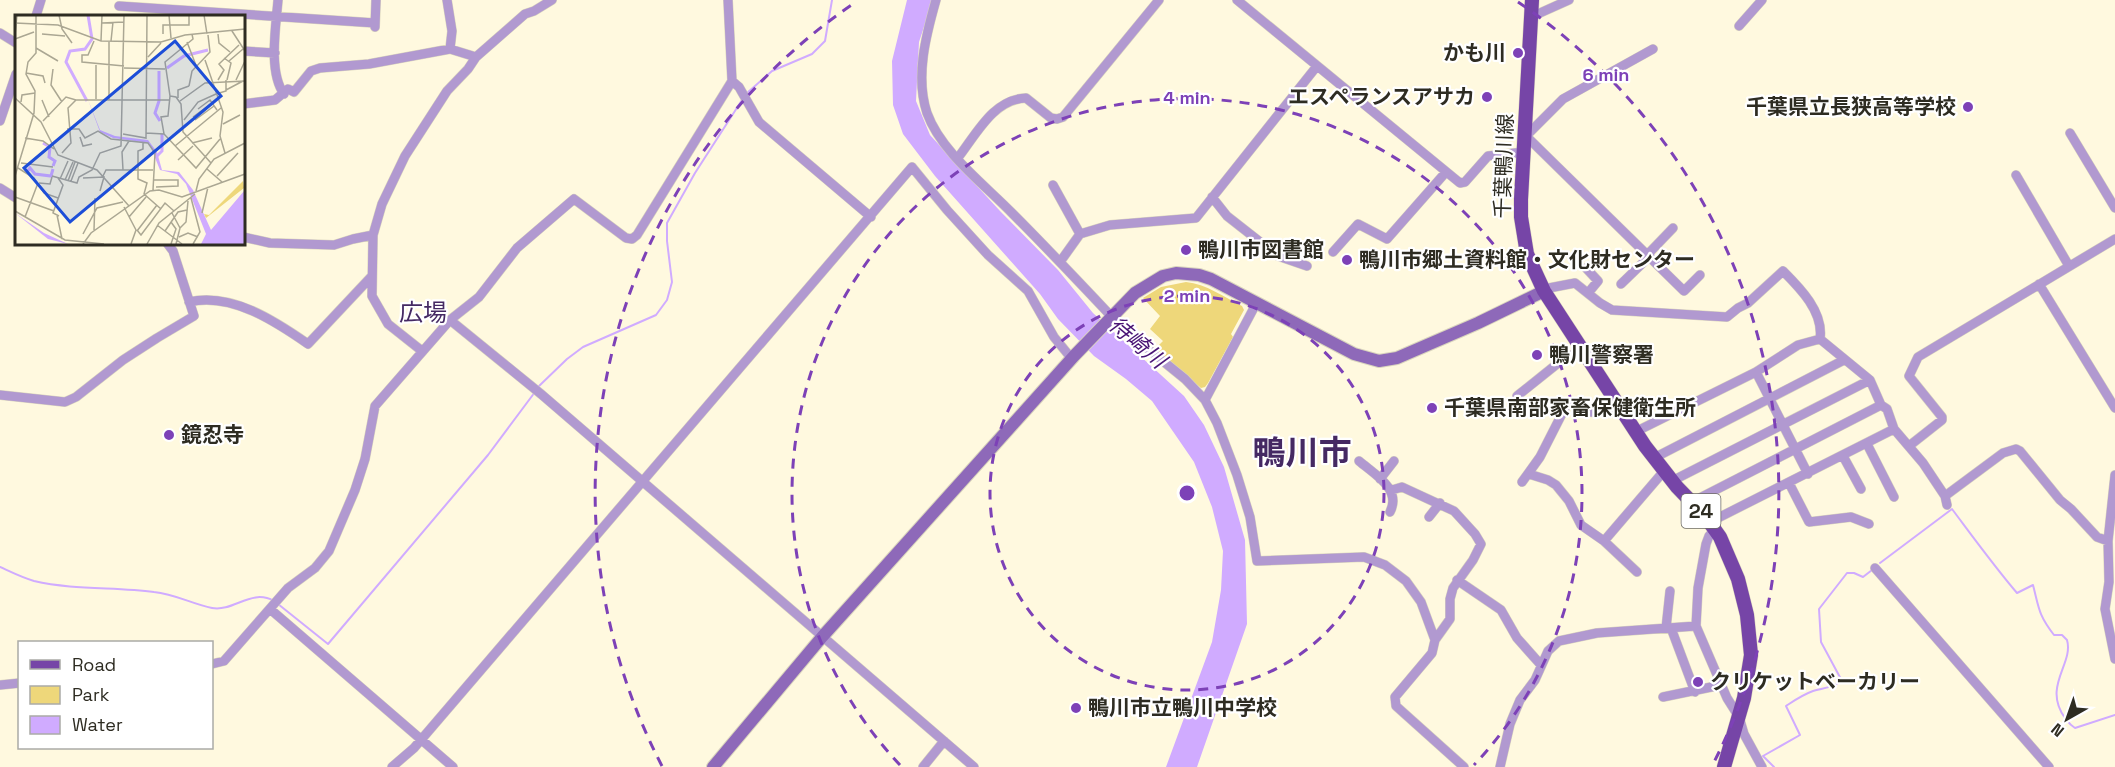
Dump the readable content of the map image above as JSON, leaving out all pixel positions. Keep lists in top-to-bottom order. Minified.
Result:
{"streets":{"main road":["千葉鴨川線","24"]},"districts":["広場","鴨川市"],"water":["待崎川"],"places":["かも川","エスペランスアサカ","千葉県立長狭高等学校","鴨川市図書館","鴨川市郷土資料館・文化財センター","鴨川警察署","千葉県南部家畜保健衛生所","鏡忍寺","クリケットベーカリー","鴨川市立鴨川中学校"],"legend":["Road","Park","Water"],"north":"bottom left","rings":["6 min","4 min","2 min"]}
